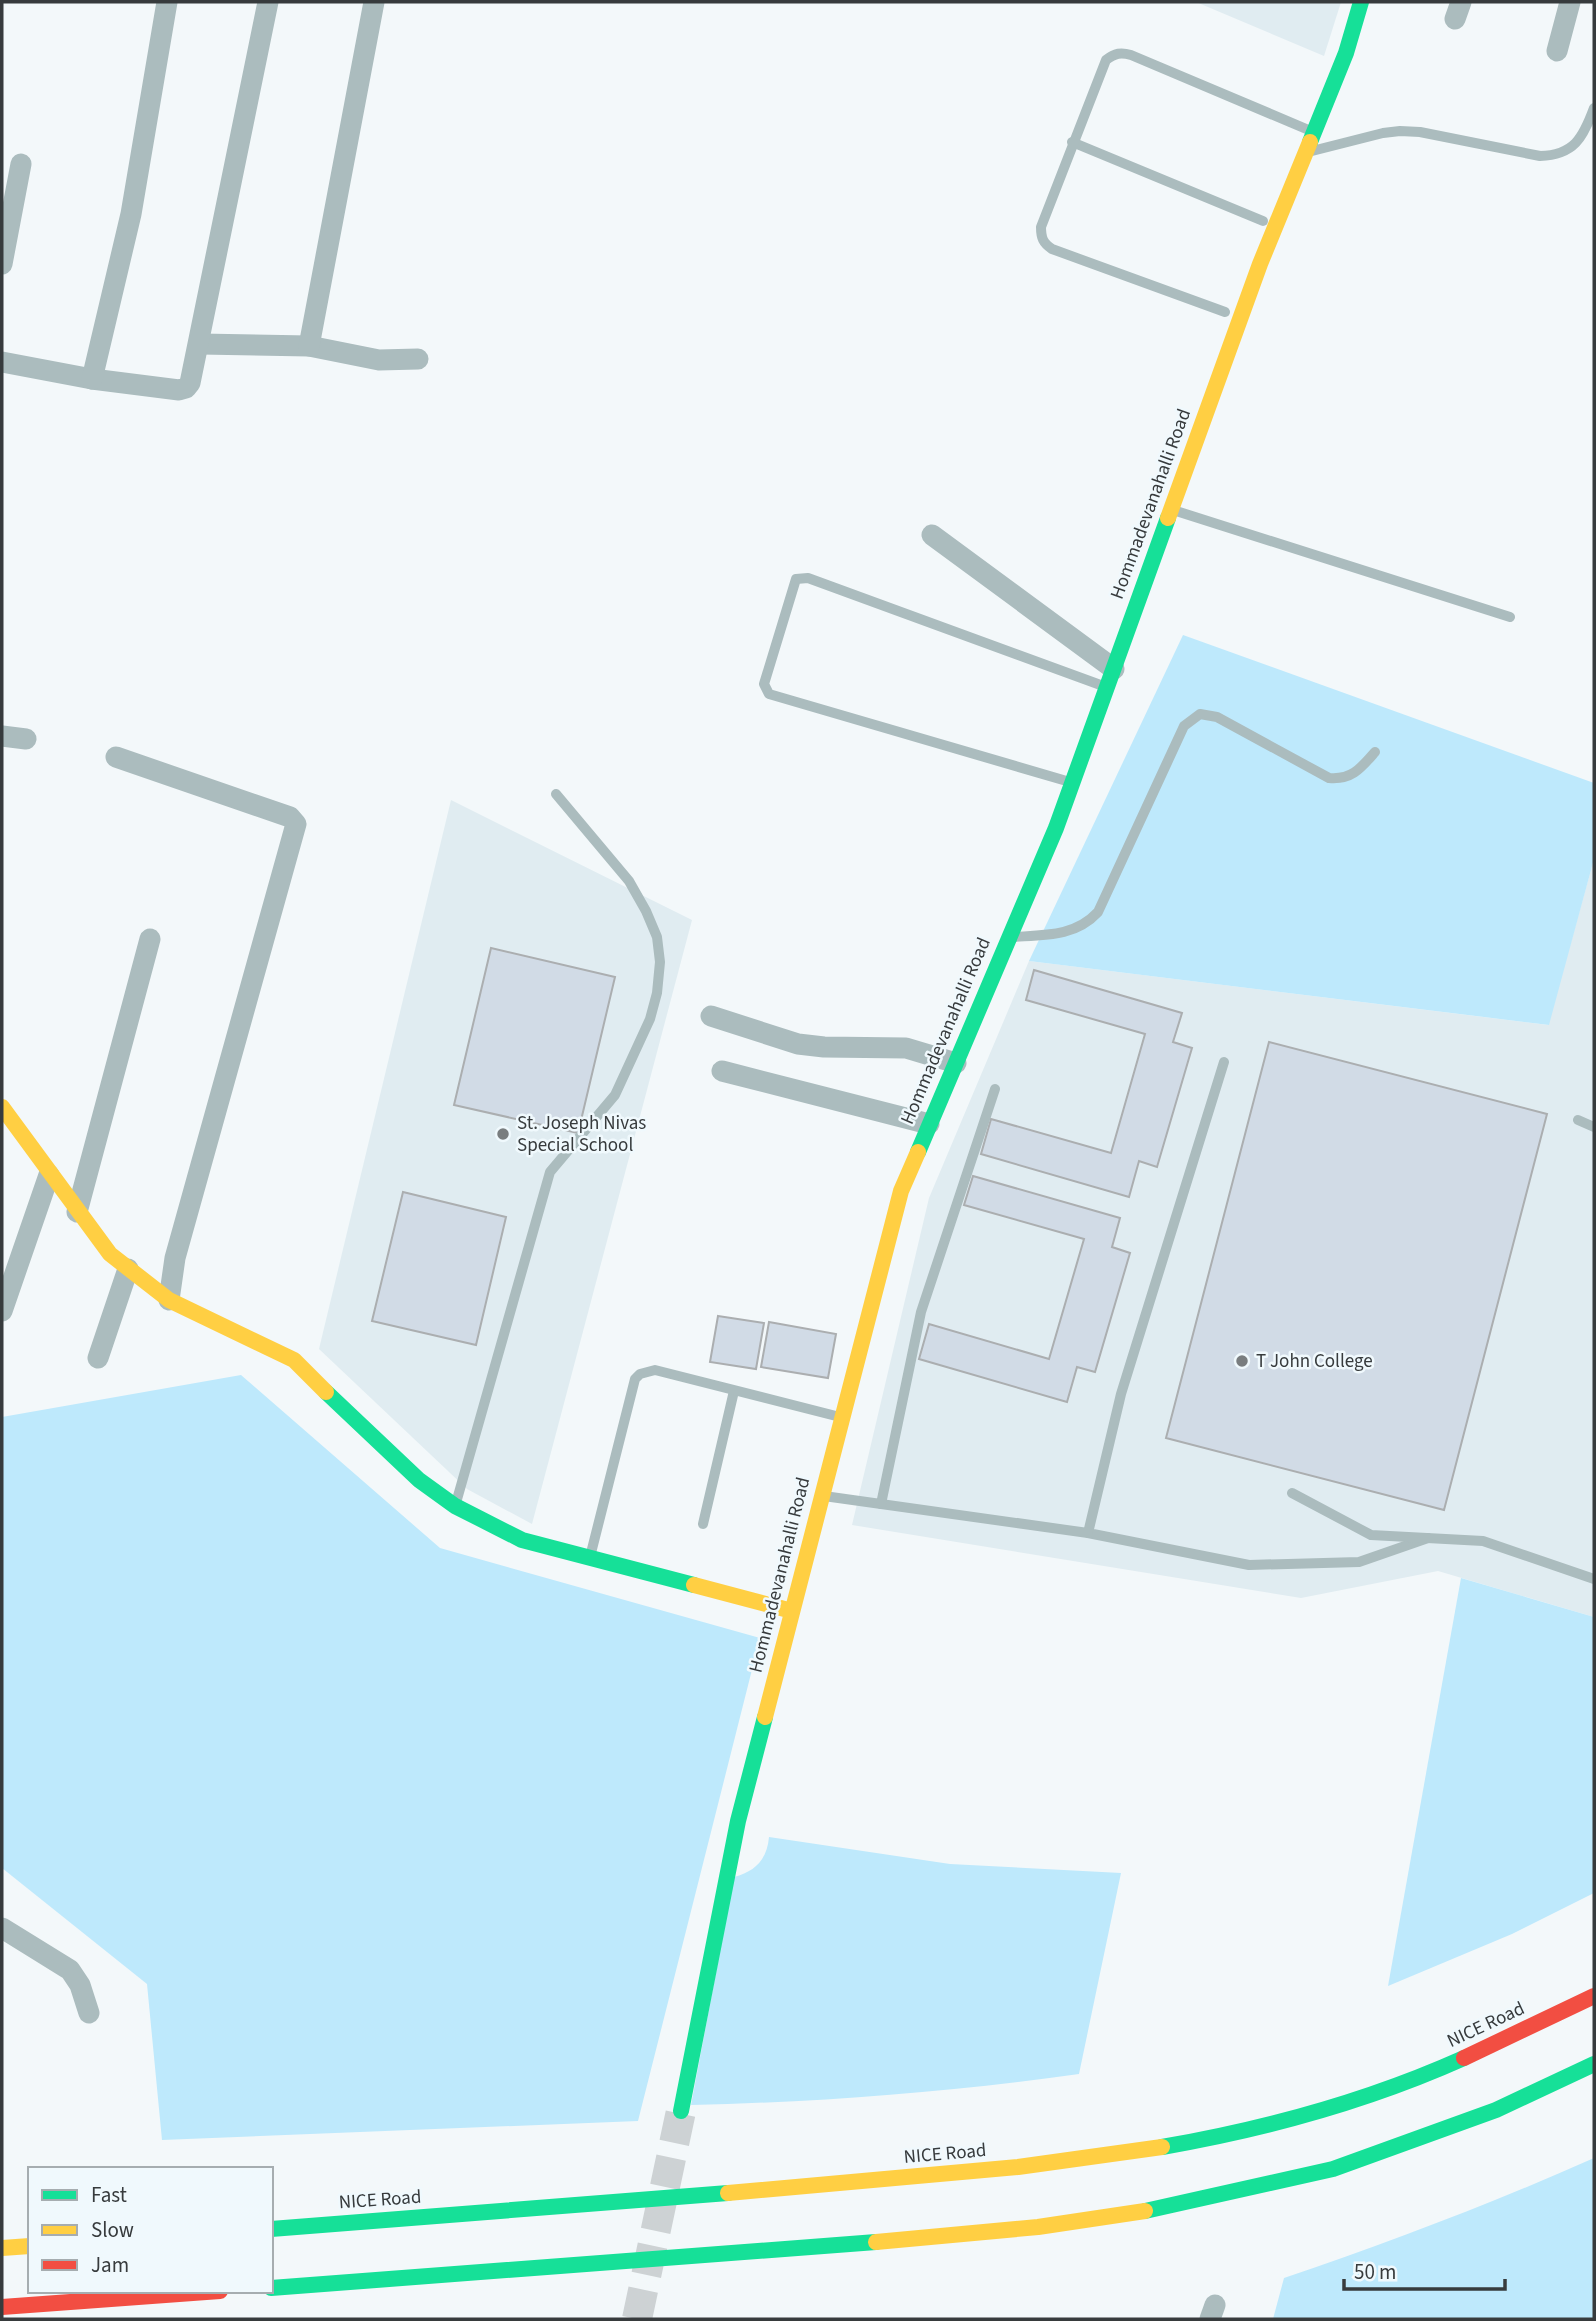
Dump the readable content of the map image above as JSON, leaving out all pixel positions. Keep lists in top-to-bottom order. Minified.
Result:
{"streets":{"main road":["Hommadevanahalli Road","NICE Road"]},"places":["St. Joseph Nivas Special School","T John College"],"legend":["Fast","Slow","Jam"],"scale_bar":"50 m"}
